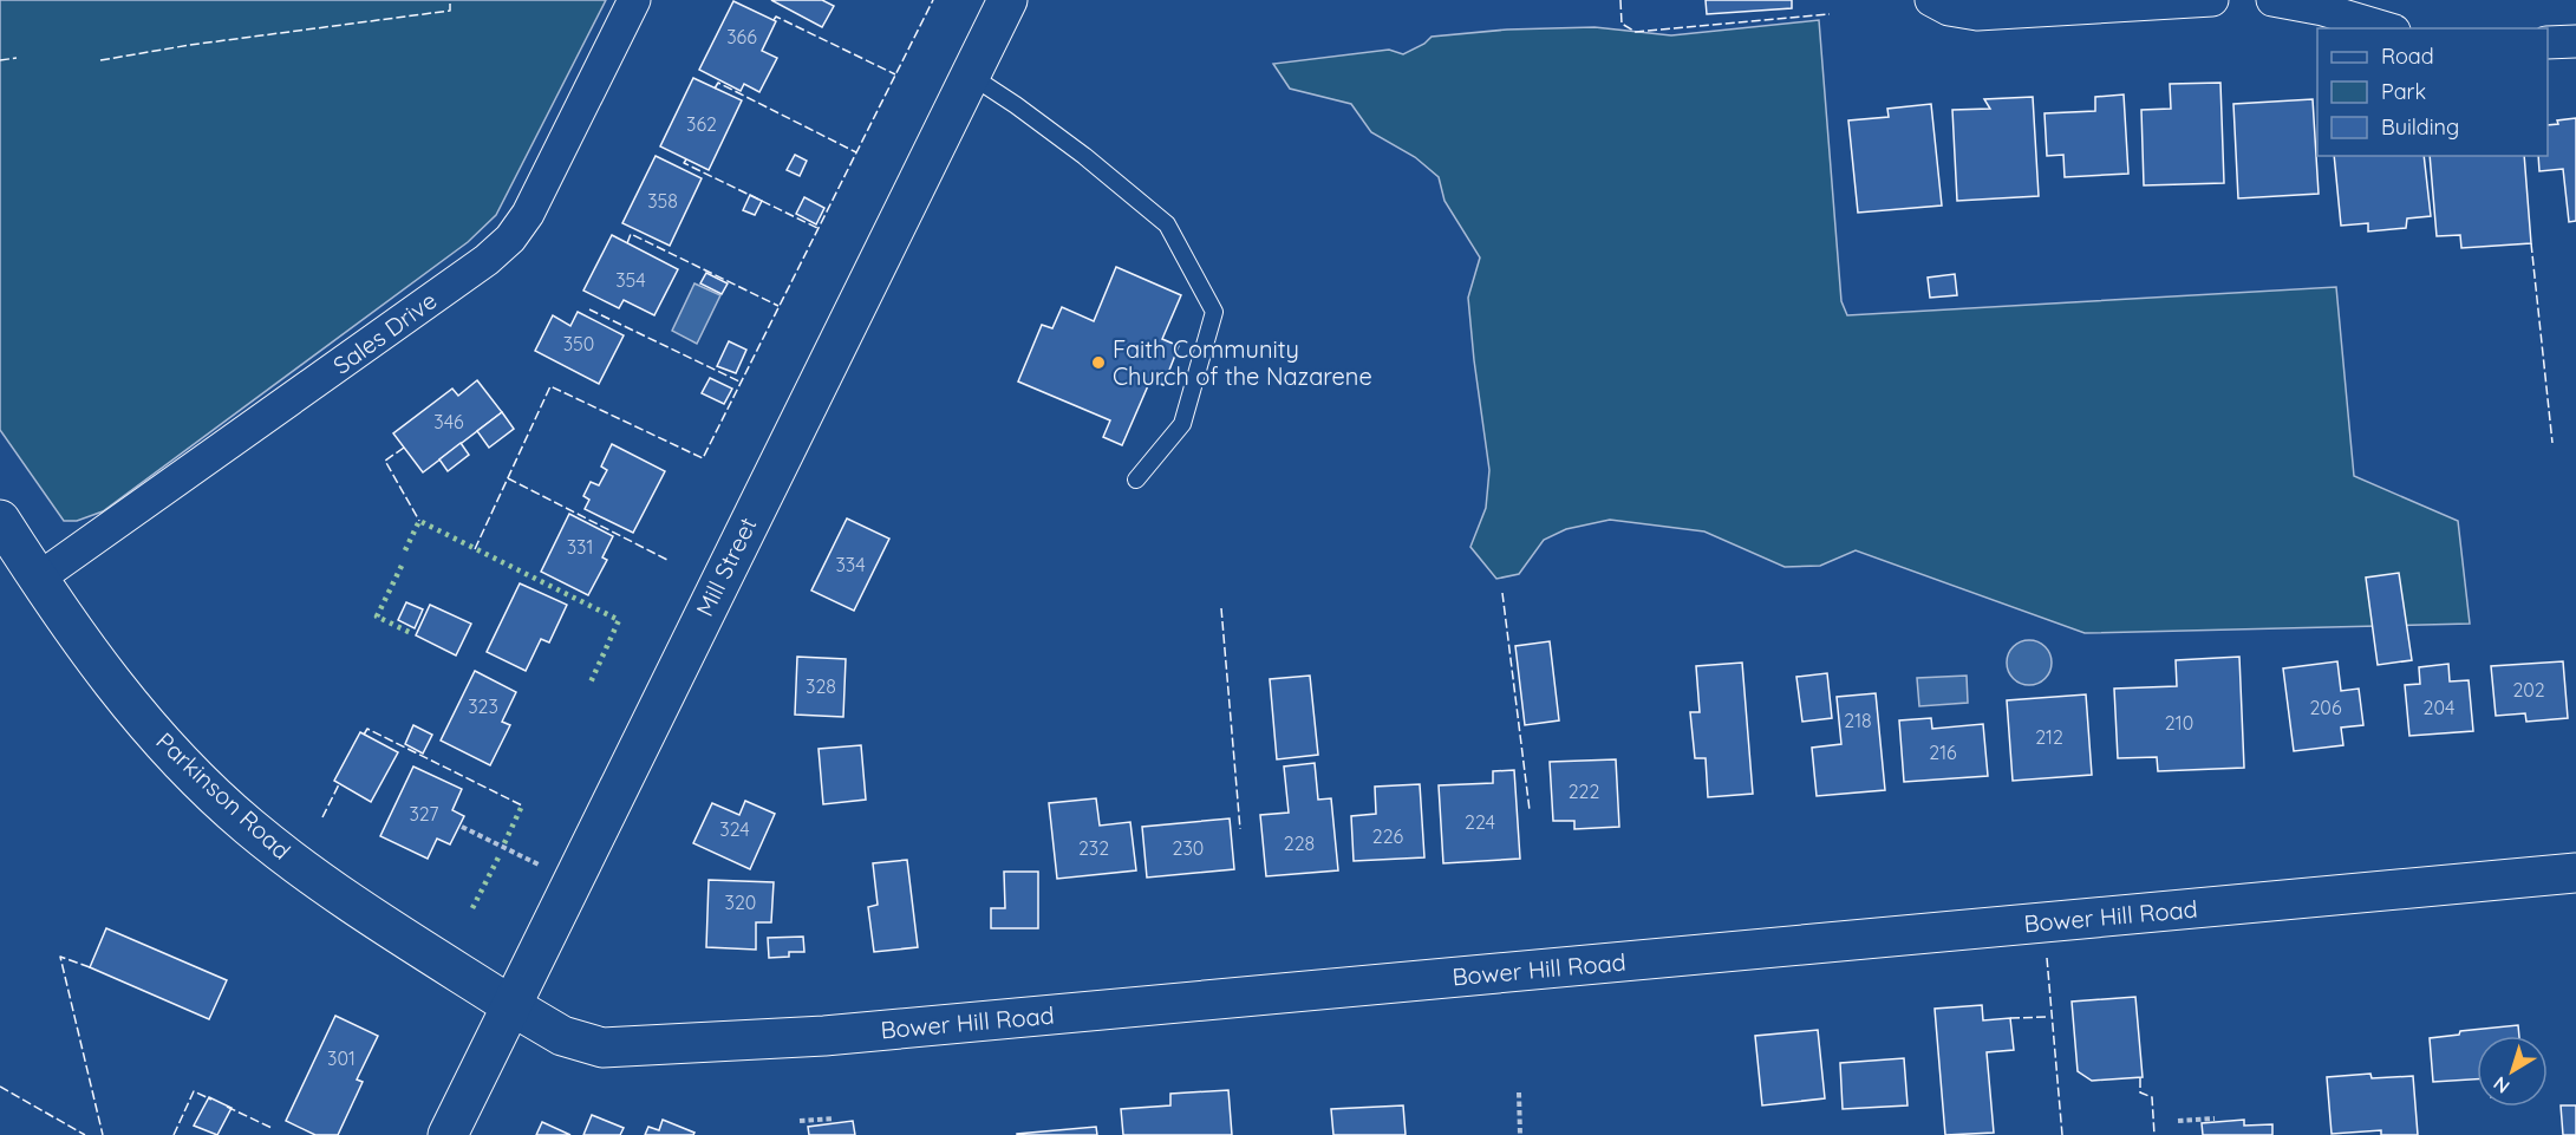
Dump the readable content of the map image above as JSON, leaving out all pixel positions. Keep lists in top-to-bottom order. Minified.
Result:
{"streets":{"street":["Sales Drive","Mill Street","Parkinson Road","Bower Hill Road"]},"crossings":[["Sales Drive","Parkinson Road"],["Mill Street","Parkinson Road"],["Mill Street","Bower Hill Road"],["Parkinson Road","Bower Hill Road"]],"places":["Faith Community Church of the Nazarene"],"house_numbers":["366","362","358","354","350","346","331","334","328","202","323","206","204","218","210","212","216","222","327","224","324","226","228","232","230","320","301"],"legend":["Road","Park","Building"],"north":"bottom left"}
